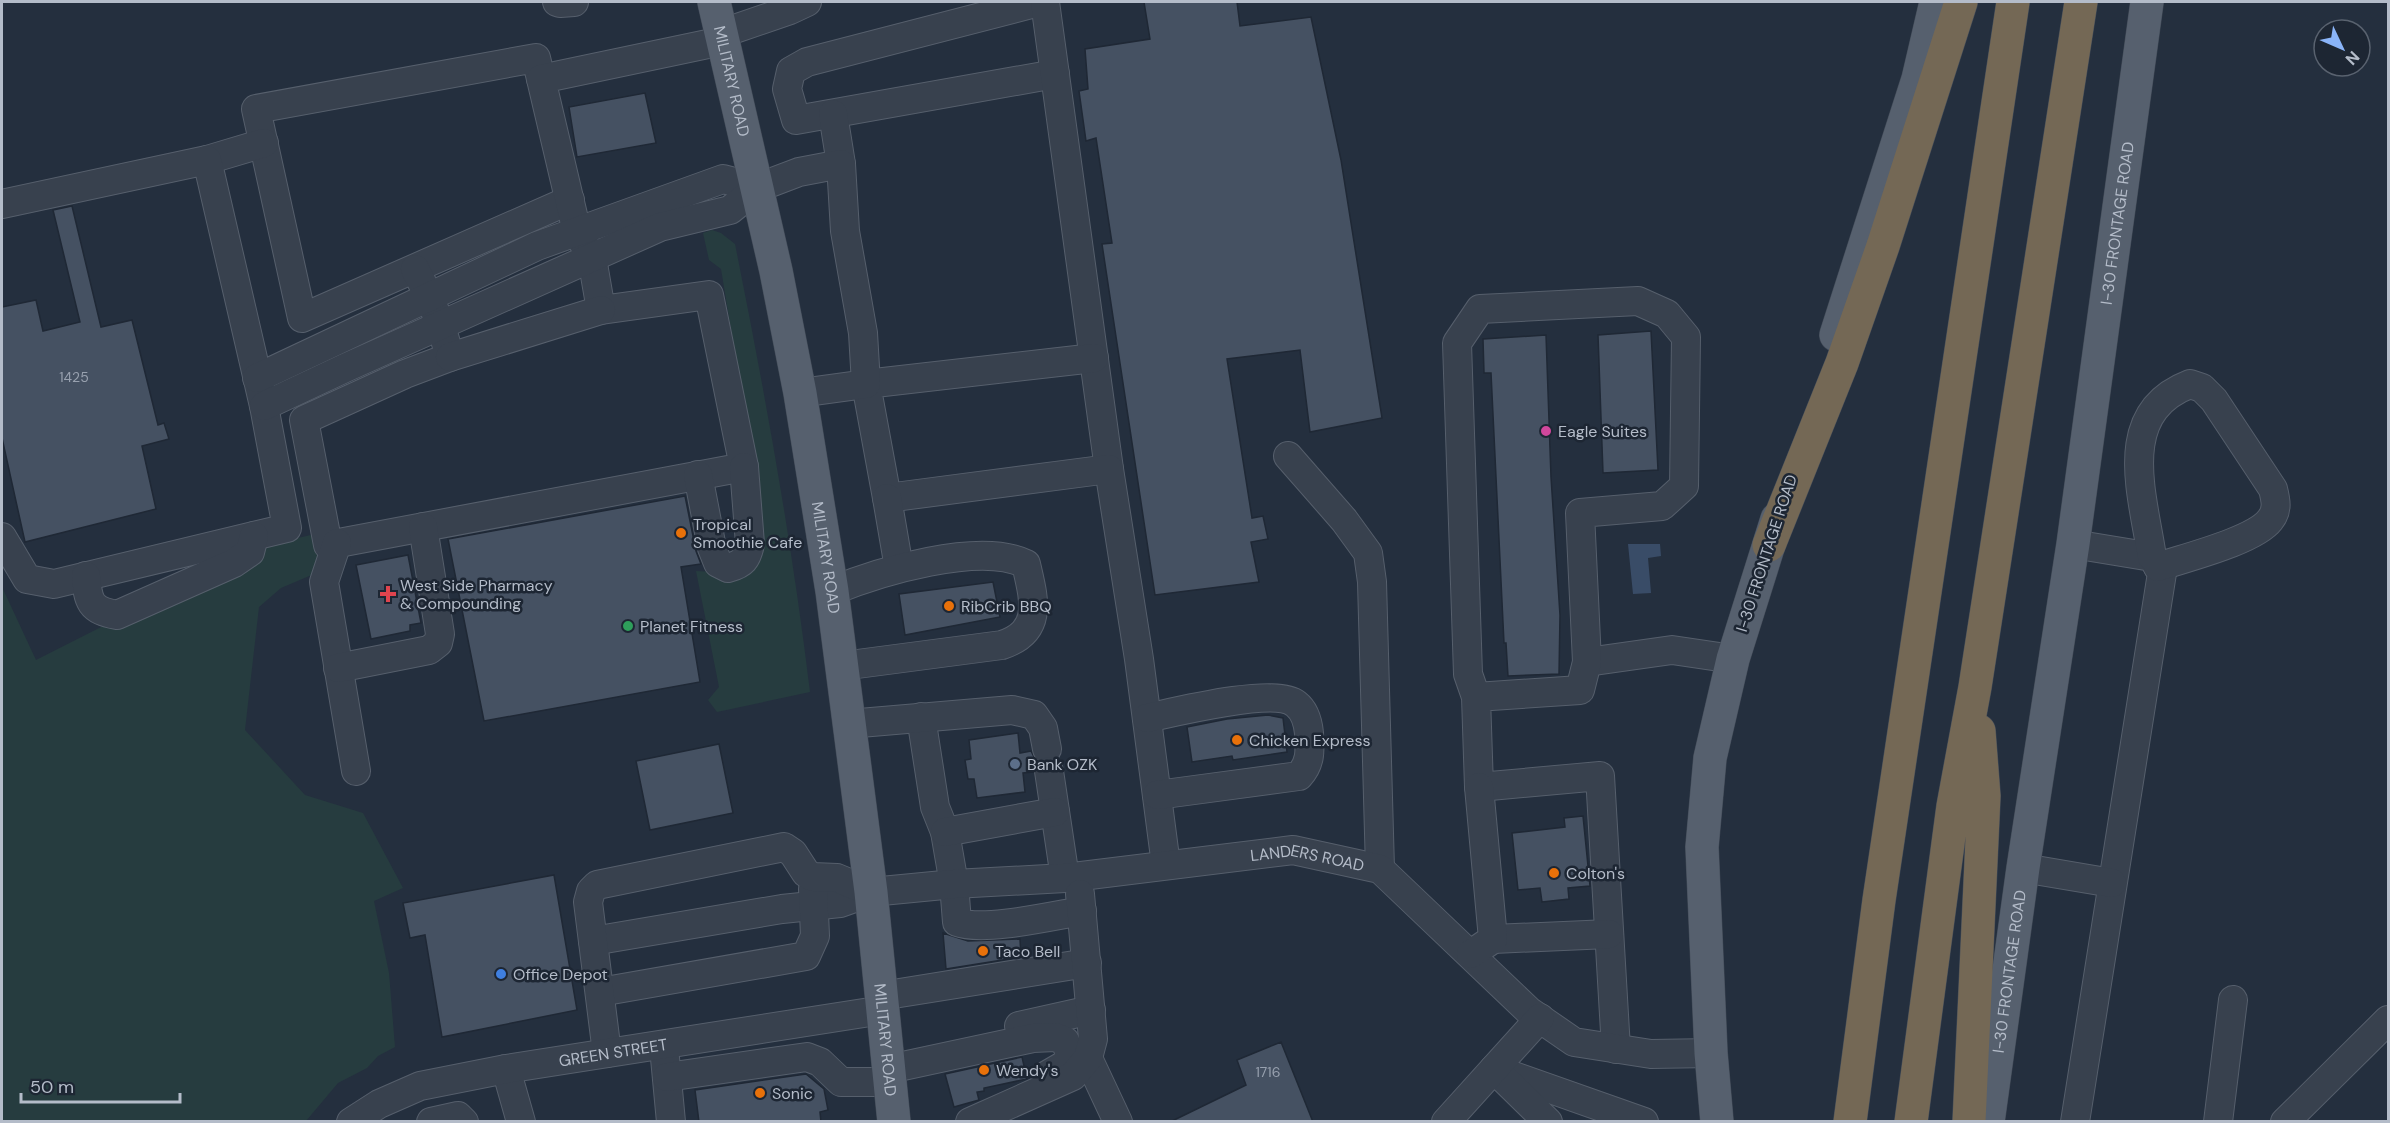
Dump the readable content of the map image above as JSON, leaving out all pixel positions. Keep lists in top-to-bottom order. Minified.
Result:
{"streets":{"main road":["MILITARY ROAD","I-30 FRONTAGE ROAD"],"street":["LANDERS ROAD","GREEN STREET"]},"crossings":[["MILITARY ROAD","LANDERS ROAD"],["MILITARY ROAD","GREEN STREET"],["I-30 FRONTAGE ROAD","LANDERS ROAD"]],"places":{"other":["Eagle Suites","Tropical Smoothie Cafe","RibCrib BBQ","Planet Fitness","Chicken Express","Bank OZK","Colton's","Taco Bell","Office Depot","Wendy's","Sonic"],"health":["West Side Pharmacy & Compounding"]},"house_numbers":["1425","1716"],"scale_bar":"50 m","north":"bottom right"}
